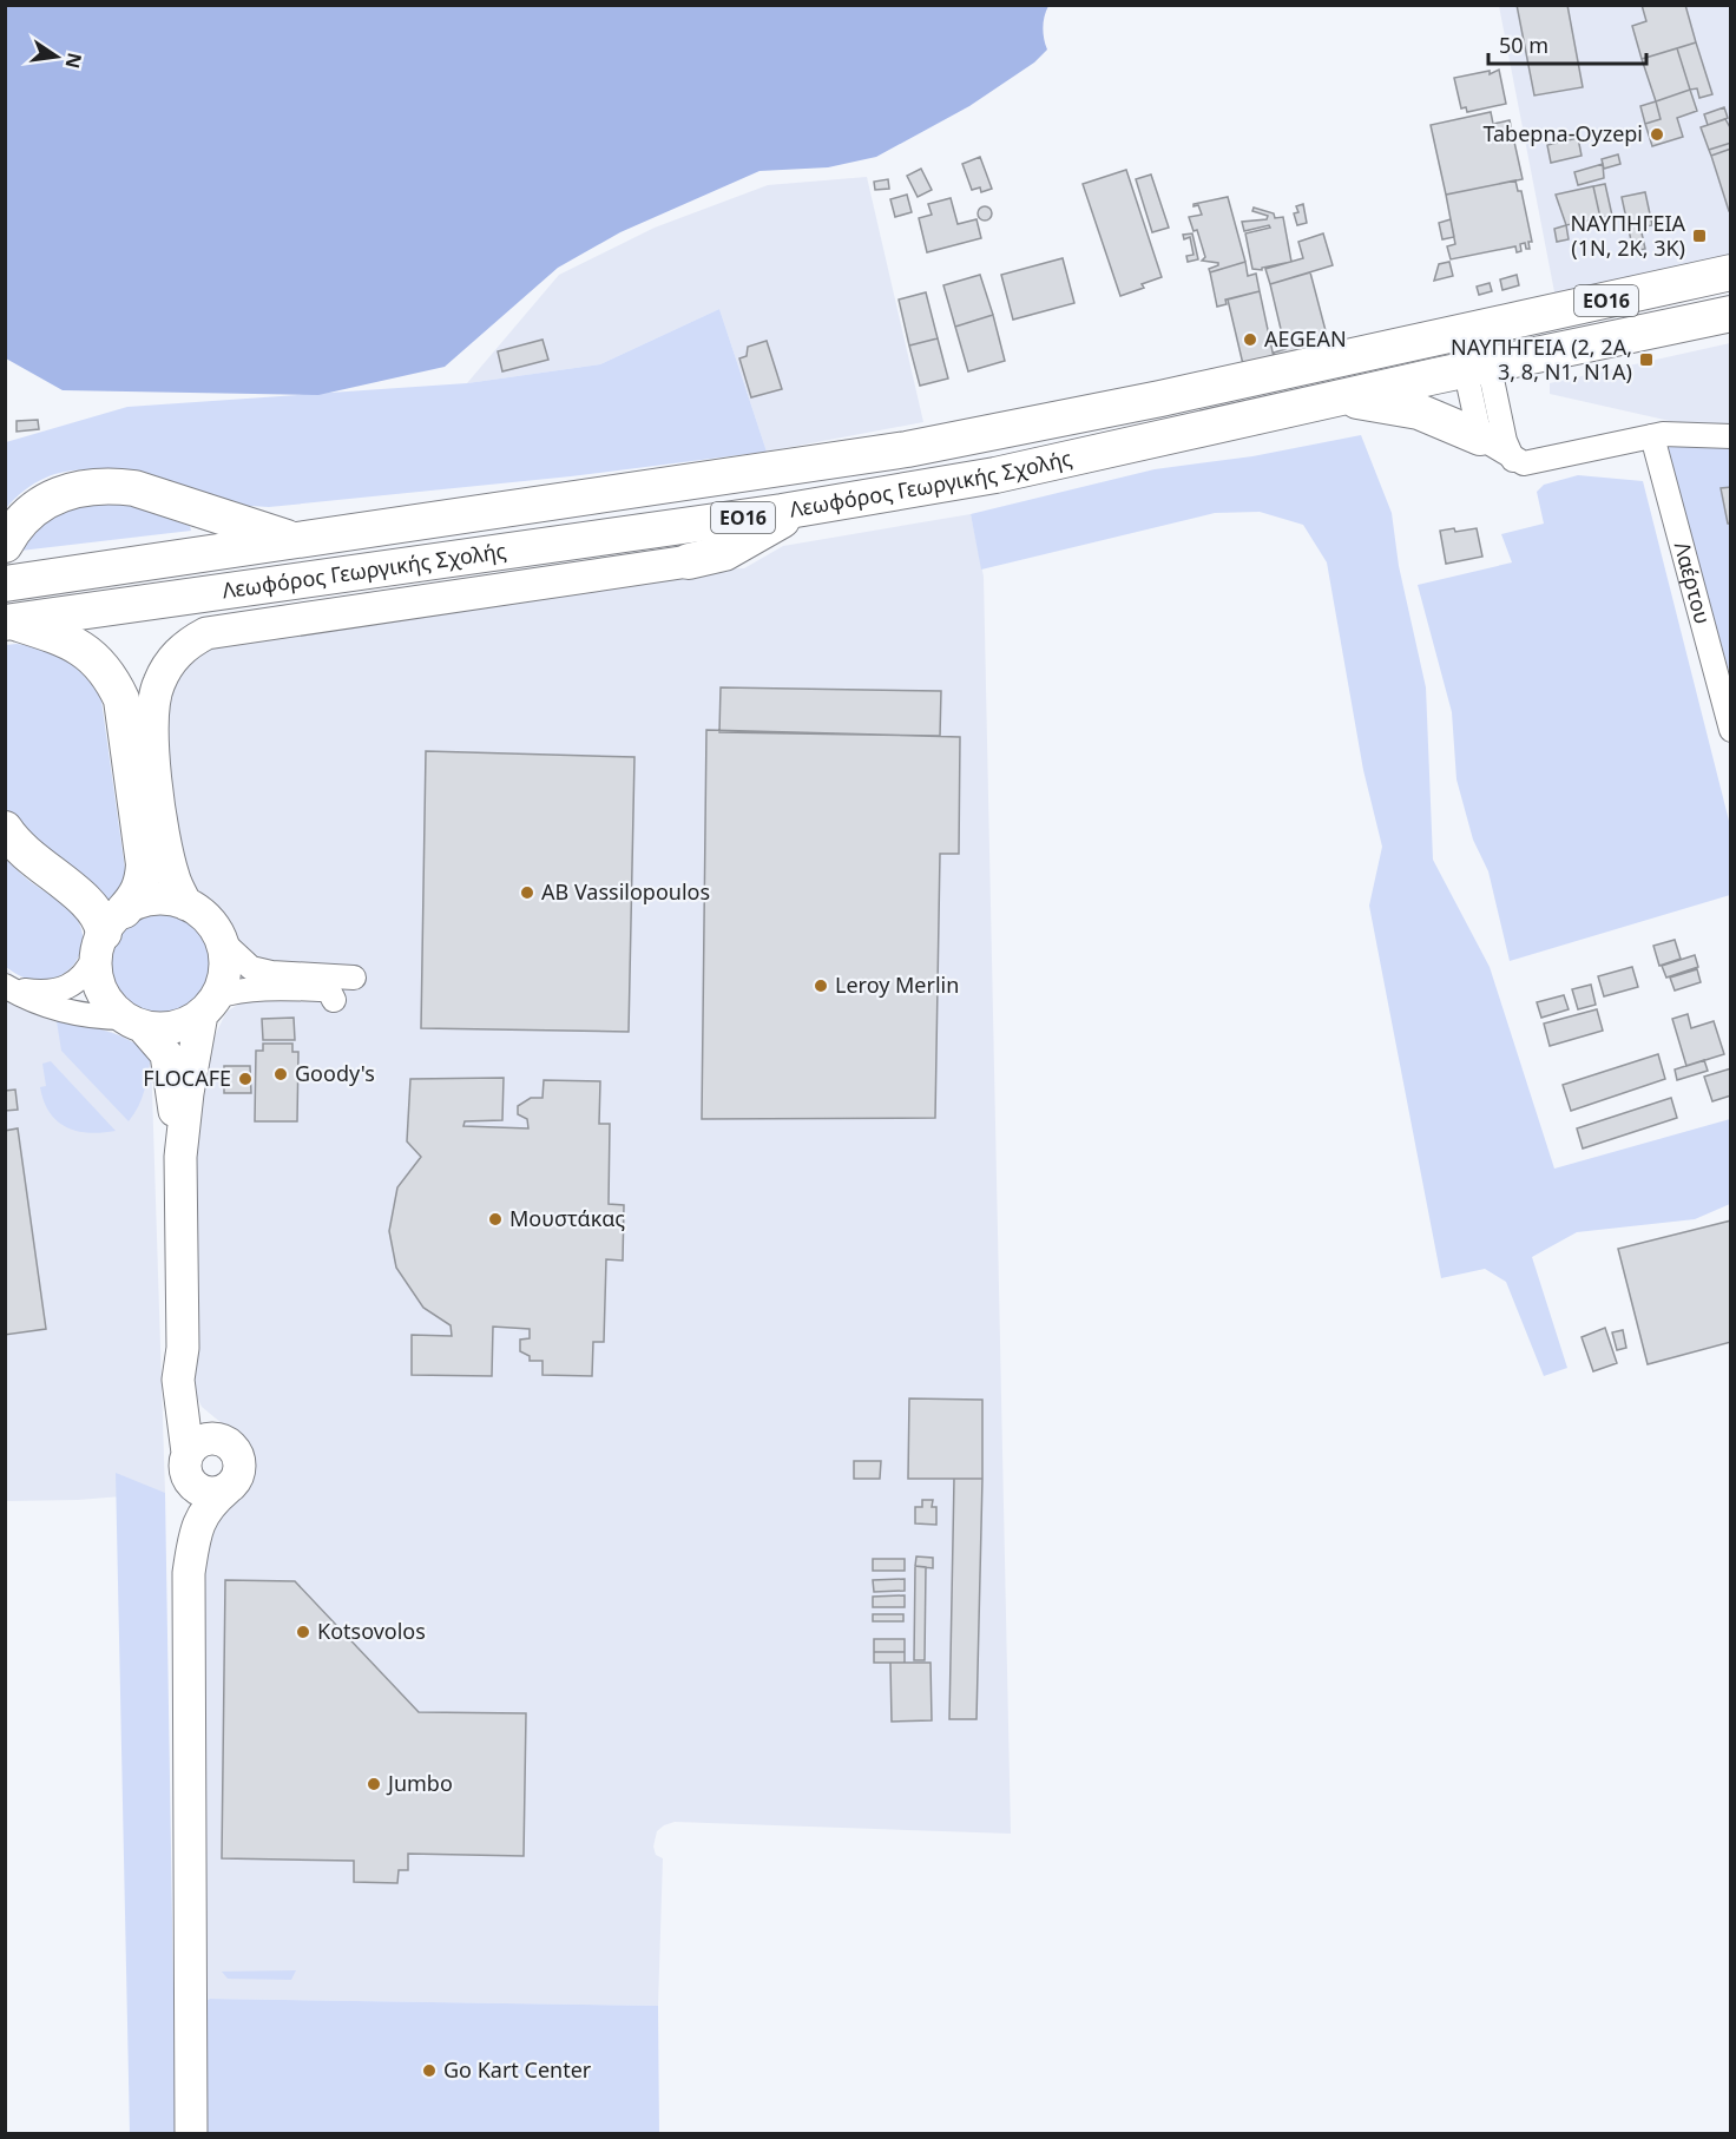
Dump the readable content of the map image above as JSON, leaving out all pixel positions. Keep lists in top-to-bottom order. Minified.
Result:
{"streets":{"main road":["ΕΟ16","Λεωφόρος Γεωργικής Σχολής"],"street":["Λαέρτου"]},"places":{"other":["Tabepna-Oyzepi","AEGEAN","AB Vassilopoulos","Leroy Merlin","Goody's","FLOCAFE","Μουστάκας","Kotsovolos","Jumbo","Go Kart Center"],"transit":["ΝΑΥΠΗΓΕΙΑ (1Ν, 2Κ, 3Κ)","ΝΑΥΠΗΓΕΙΑ (2, 2Α, 3, 8, Ν1, Ν1Α)"]},"scale_bar":"50 m","north":"right"}
